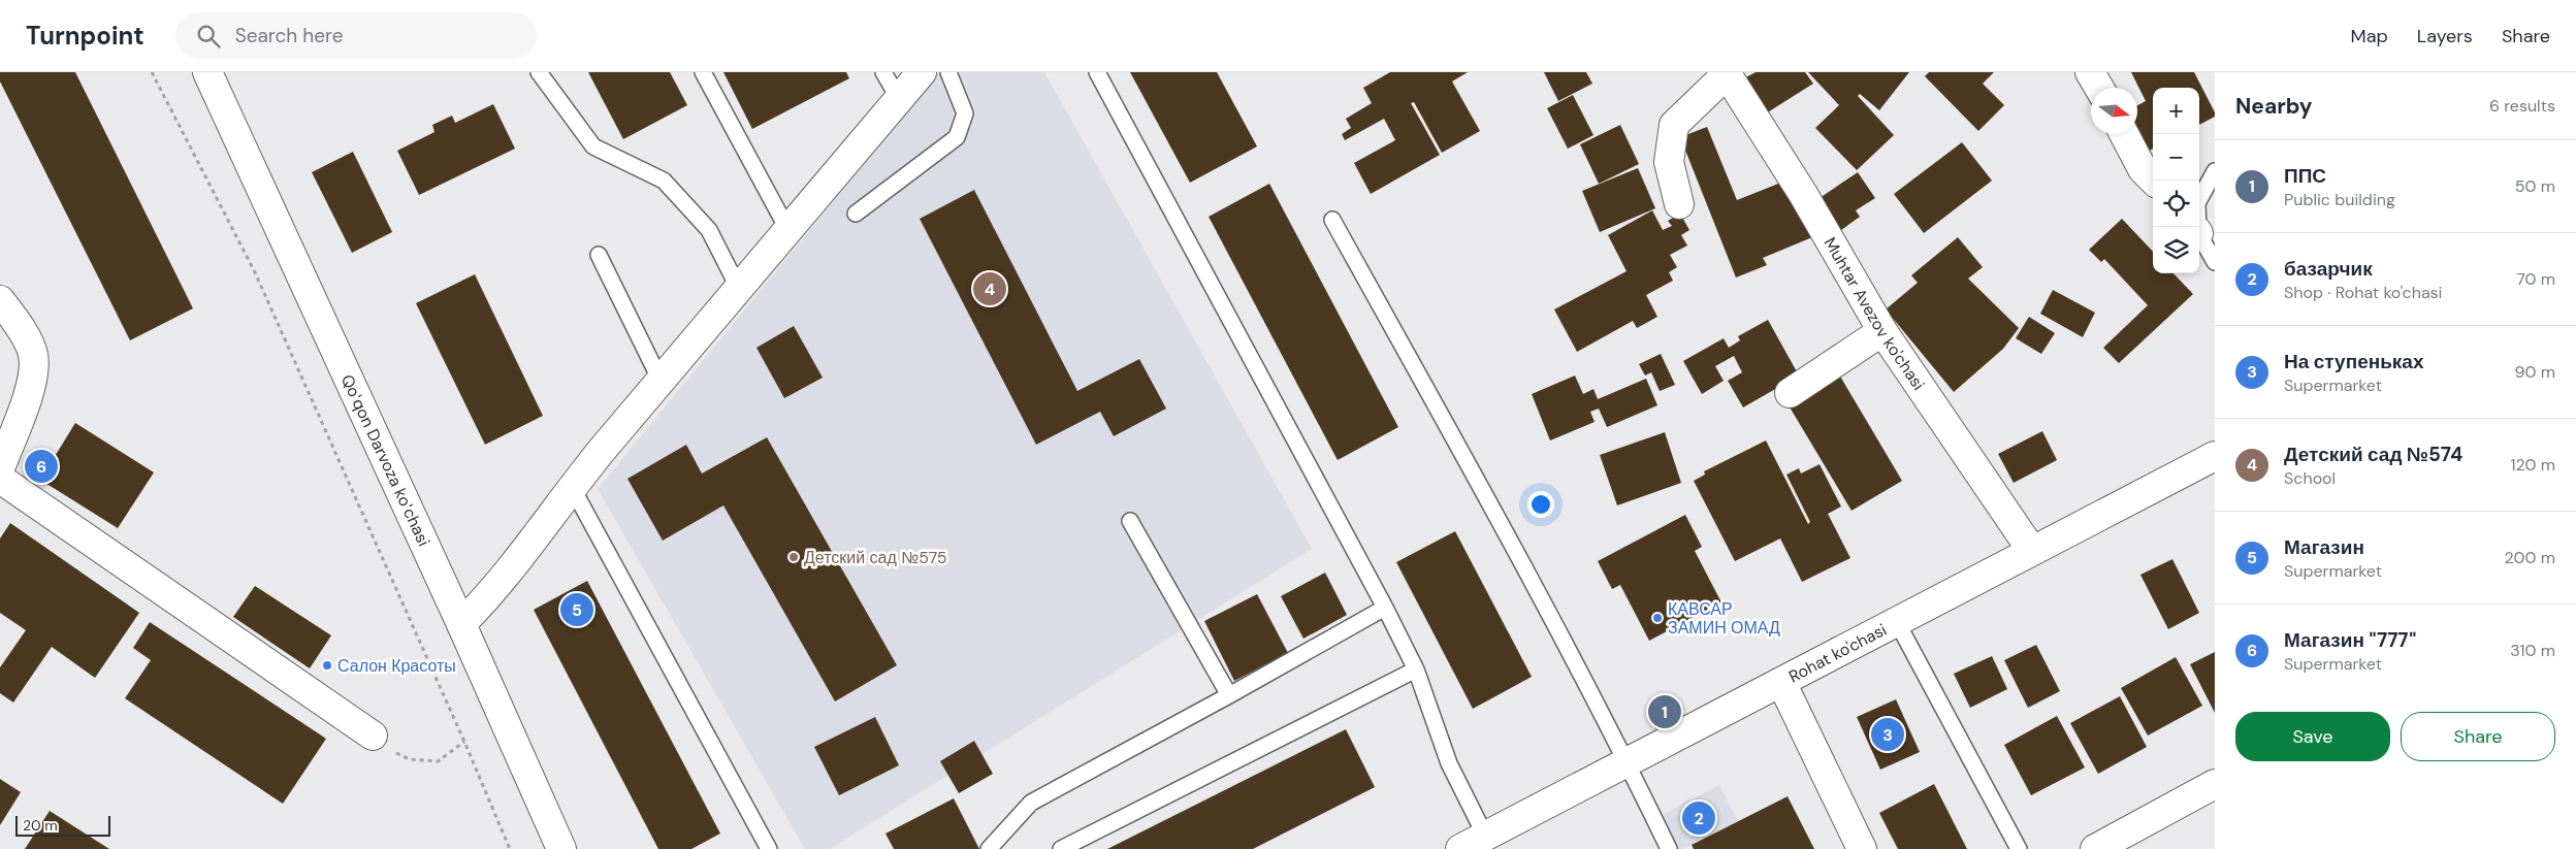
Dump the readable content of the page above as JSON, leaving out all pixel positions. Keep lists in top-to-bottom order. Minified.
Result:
{"streets":{"street":["Muhtar Avezov ko'chasi","Qoʻqon Darvoza koʻchasi","Rohat ko'chasi"]},"crossings":[["Muhtar Avezov ko'chasi","Rohat ko'chasi"]],"places":["Детский сад №575","КАВСАР ЗАМИН ОМАД","Салон Красоты"],"scale_bar":"20 m","north":"right","page":{"header":"Turnpoint","search":"Search here","nav":["Map","Layers","Share"],"heading":["Nearby","6 results"],"map_buttons":["+","−"],"list":[{"mark":"1","name":"ППС","note":"Public building","value":"50 m"},{"mark":"2","name":"базарчик","note":"Shop · Rohat ko'chasi","value":"70 m"},{"mark":"3","name":"На ступеньках","note":"Supermarket","value":"90 m"},{"mark":"4","name":"Детский сад №574","note":"School","value":"120 m"},{"mark":"5","name":"Магазин","note":"Supermarket","value":"200 m"},{"mark":"6","name":"Магазин \"777\"","note":"Supermarket","value":"310 m"}],"pins":["4","6","5","1","3","2"],"buttons":["Save","Share"],"scale":"20 m"}}
